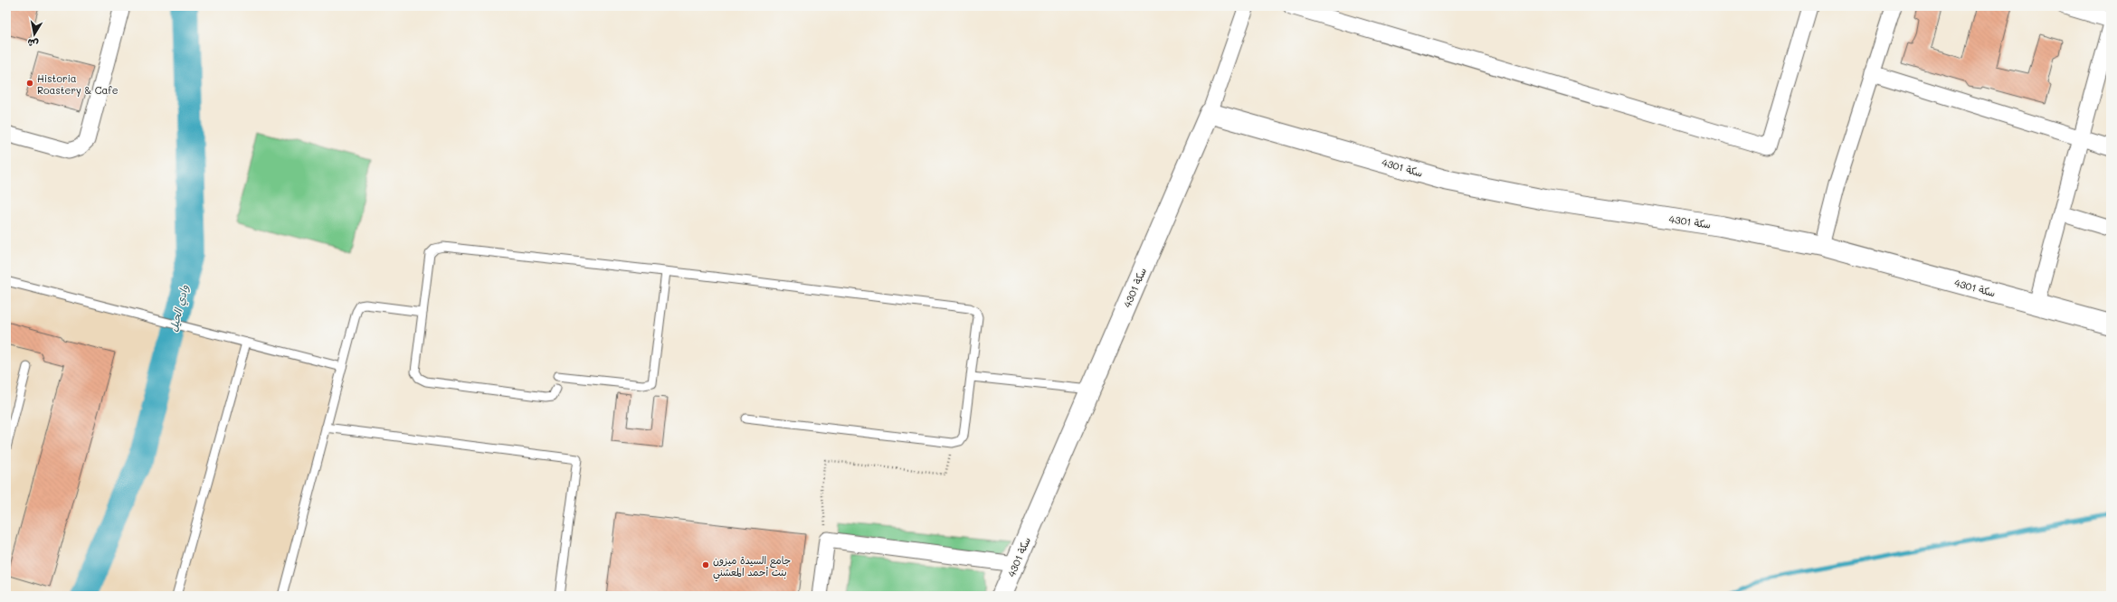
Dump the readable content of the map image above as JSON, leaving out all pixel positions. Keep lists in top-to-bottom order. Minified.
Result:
{"streets":{"street":["سكة 4301"]},"water":["وادي الحيل"],"places":["Historia Roastery & Cafe","جامع السيدة ميزون بنت أحمد المعشني"],"north":"bottom"}
